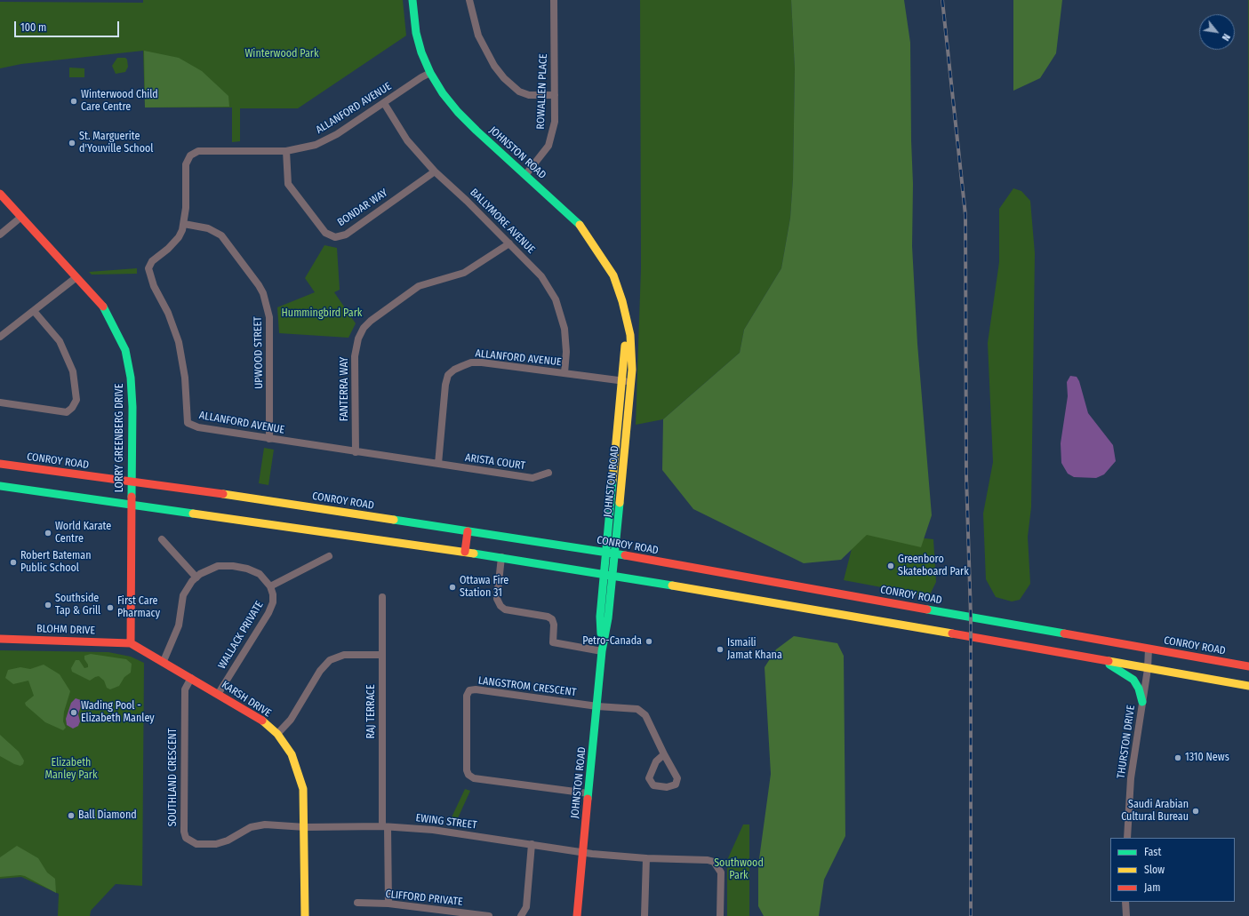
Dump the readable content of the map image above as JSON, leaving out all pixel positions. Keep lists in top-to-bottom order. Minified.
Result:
{"streets":{"main road":["JOHNSTON ROAD","LORRY GREENBERG DRIVE","CONROY ROAD","BLOHM DRIVE","KARSH DRIVE"],"street":["ROWALLEN PLACE","ALLANFORD AVENUE","BONDAR WAY","BALLYMORE AVENUE","UPWOOD STREET","FANTERRA WAY","ARISTA COURT","WALLACK PRIVATE","LANGSTROM CRESCENT","RAJ TERRACE","THURSTON DRIVE","SOUTHLAND CRESCENT","EWING STREET","CLIFFORD PRIVATE"]},"crossings":[["ROWALLEN PLACE","JOHNSTON ROAD"],["ALLANFORD AVENUE","JOHNSTON ROAD"],["ALLANFORD AVENUE","BONDAR WAY"],["ALLANFORD AVENUE","BALLYMORE AVENUE"],["ALLANFORD AVENUE","UPWOOD STREET"],["ALLANFORD AVENUE","FANTERRA WAY"],["ALLANFORD AVENUE","ARISTA COURT"],["JOHNSTON ROAD","CONROY ROAD"],["JOHNSTON ROAD","LANGSTROM CRESCENT"],["JOHNSTON ROAD","EWING STREET"],["BONDAR WAY","BALLYMORE AVENUE"],["BALLYMORE AVENUE","FANTERRA WAY"],["LORRY GREENBERG DRIVE","CONROY ROAD"],["LORRY GREENBERG DRIVE","BLOHM DRIVE"],["LORRY GREENBERG DRIVE","KARSH DRIVE"],["CONROY ROAD","THURSTON DRIVE"],["BLOHM DRIVE","KARSH DRIVE"],["WALLACK PRIVATE","KARSH DRIVE"],["KARSH DRIVE","SOUTHLAND CRESCENT"],["KARSH DRIVE","EWING STREET"],["RAJ TERRACE","EWING STREET"],["RAJ TERRACE","CLIFFORD PRIVATE"],["SOUTHLAND CRESCENT","EWING STREET"]],"parks":["Winterwood Park","Hummingbird Park","Elizabeth Manley Park","Southwood Park"],"places":["Winterwood Child Care Centre","St. Marguerite d'Youville School","World Karate Centre","Robert Bateman Public School","Greenboro Skateboard Park","Ottawa Fire Station 31","Southside Tap & Grill","First Care Pharmacy","Petro-Canada","Ismaili Jamat Khana","Wading Pool - Elizabeth Manley","1310 News","Saudi Arabian Cultural Bureau","Ball Diamond"],"legend":["Fast","Slow","Jam"],"scale_bar":"100 m","north":"bottom right"}
